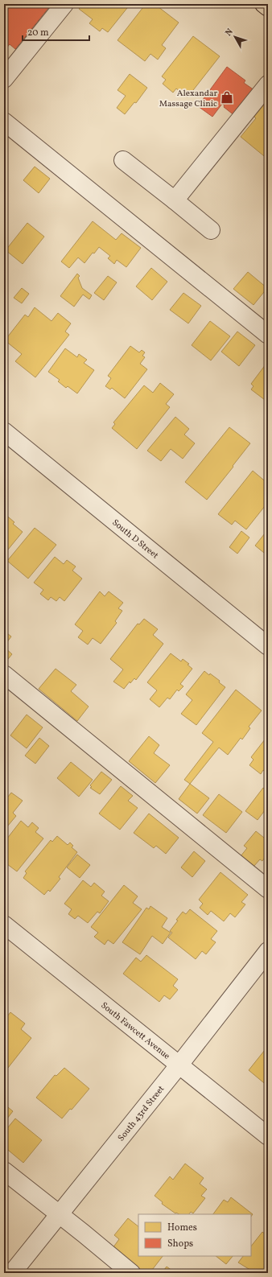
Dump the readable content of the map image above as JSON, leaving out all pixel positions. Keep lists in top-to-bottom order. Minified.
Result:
{"streets":{"street":["South D Street","South Fawcett Avenue","South 43rd Street"]},"crossings":[["South Fawcett Avenue","South 43rd Street"]],"places":{"shop":["Alexandar Massage Clinic"]},"legend":["Homes","Shops"],"scale_bar":"20 m","north":"top left"}
